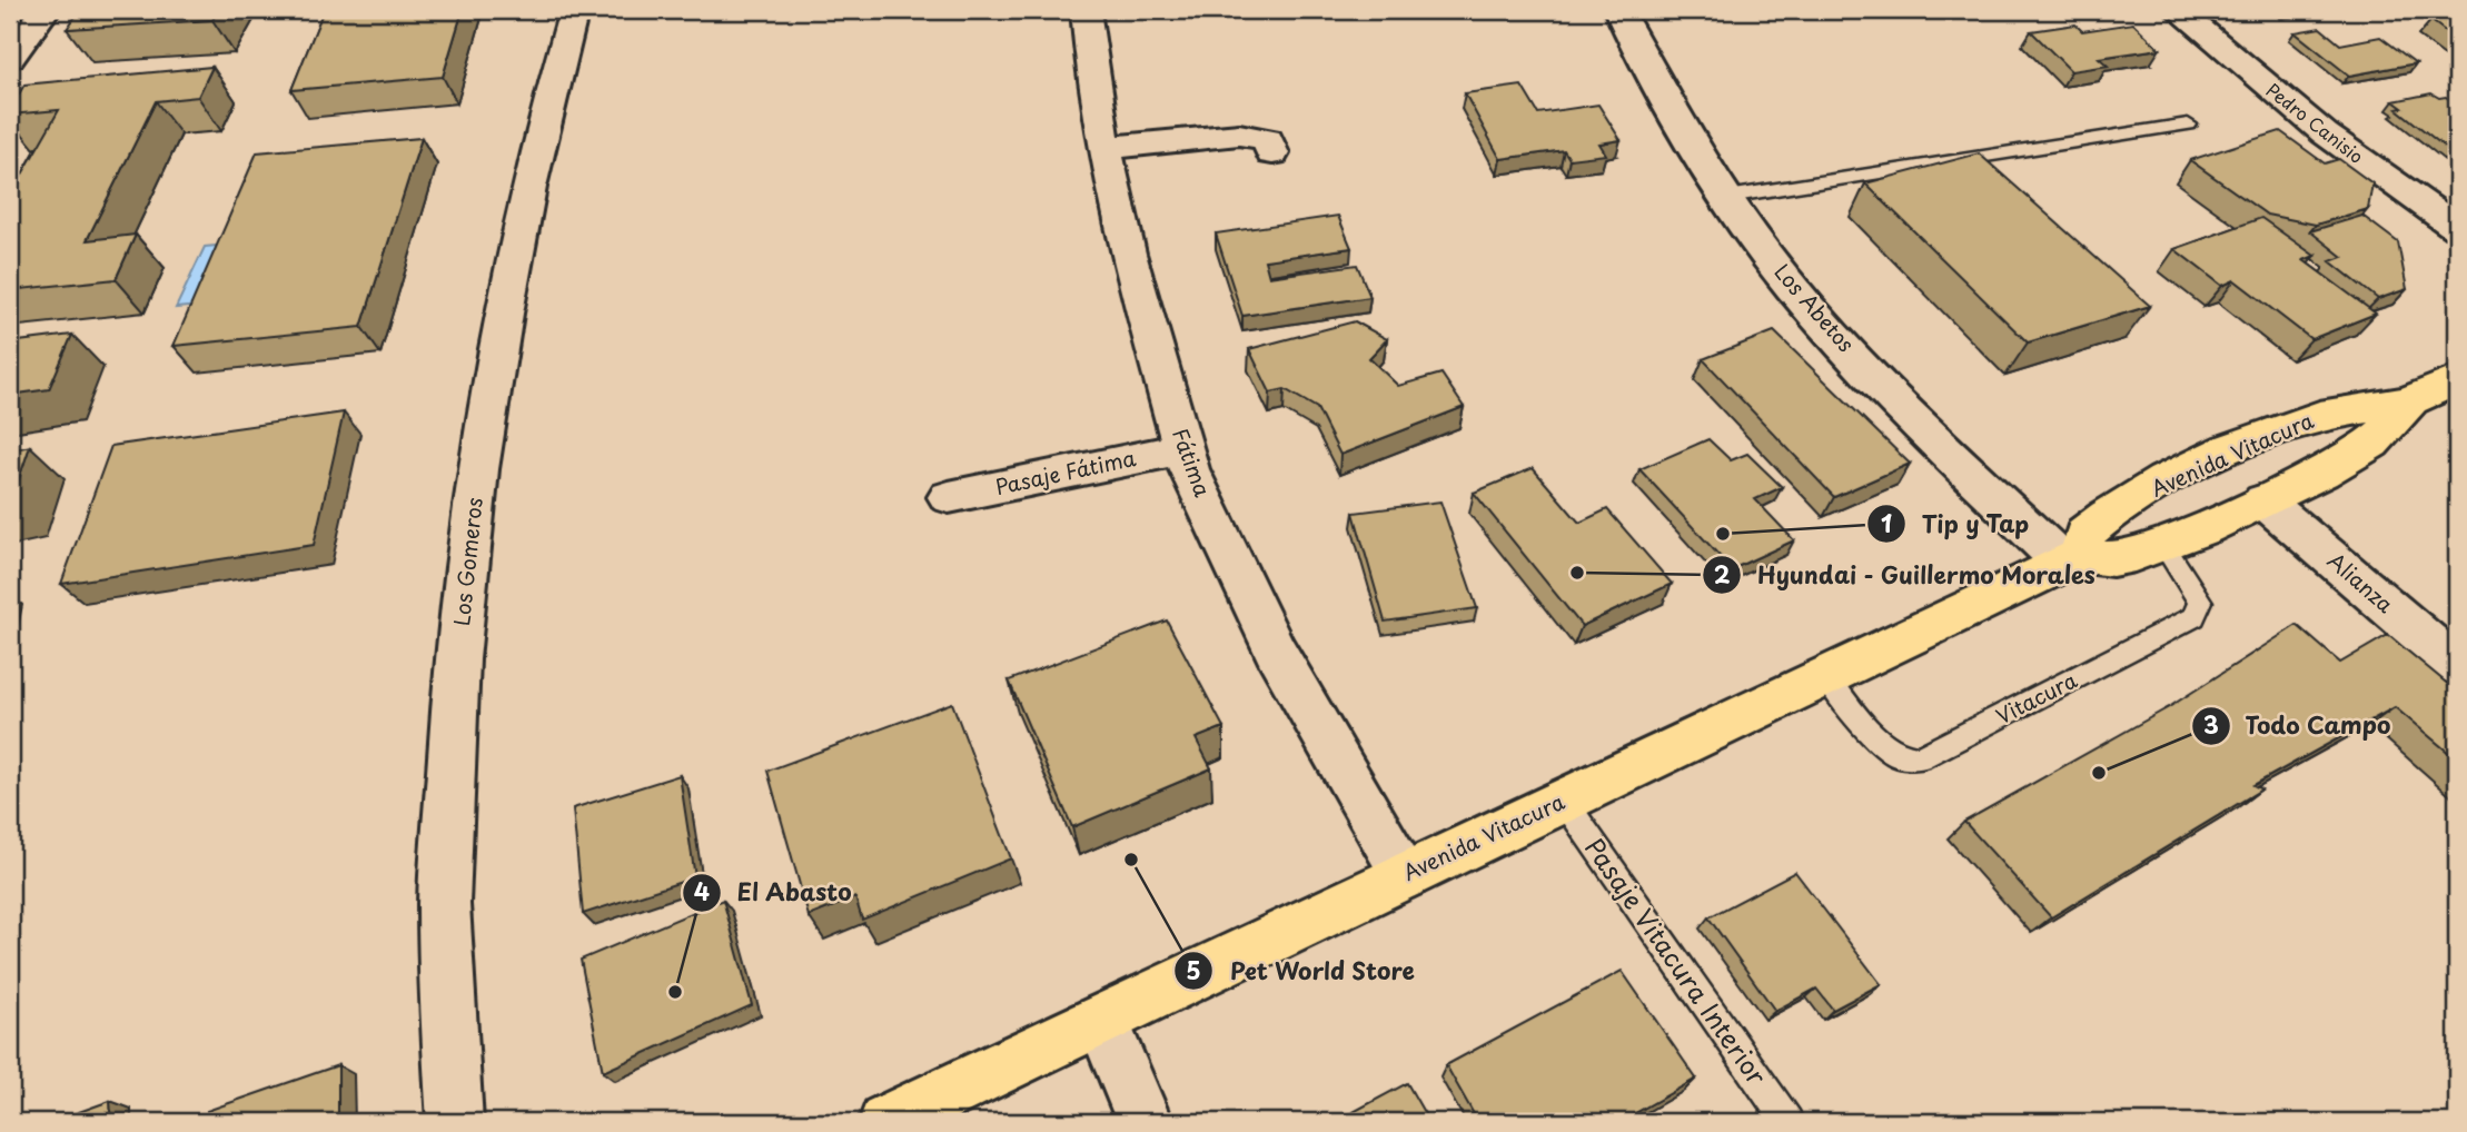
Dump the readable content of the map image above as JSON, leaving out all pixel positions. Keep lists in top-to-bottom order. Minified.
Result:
{"streets":{"main road":["Avenida Vitacura"],"street":["Pedro Canisio","Los Abetos","Fátima","Pasaje Fátima","Los Gomeros","Alianza"],"lane":["Vitacura","Pasaje Vitacura Interior"]},"crossings":[["Los Abetos","Avenida Vitacura"],["Avenida Vitacura","Fátima"],["Avenida Vitacura","Alianza"],["Avenida Vitacura","Vitacura"],["Avenida Vitacura","Pasaje Vitacura Interior"],["Fátima","Pasaje Fátima"]],"places":["Tip y Tap","Hyundai - Guillermo Morales","Todo Campo","Pet World Store","El Abasto"]}
